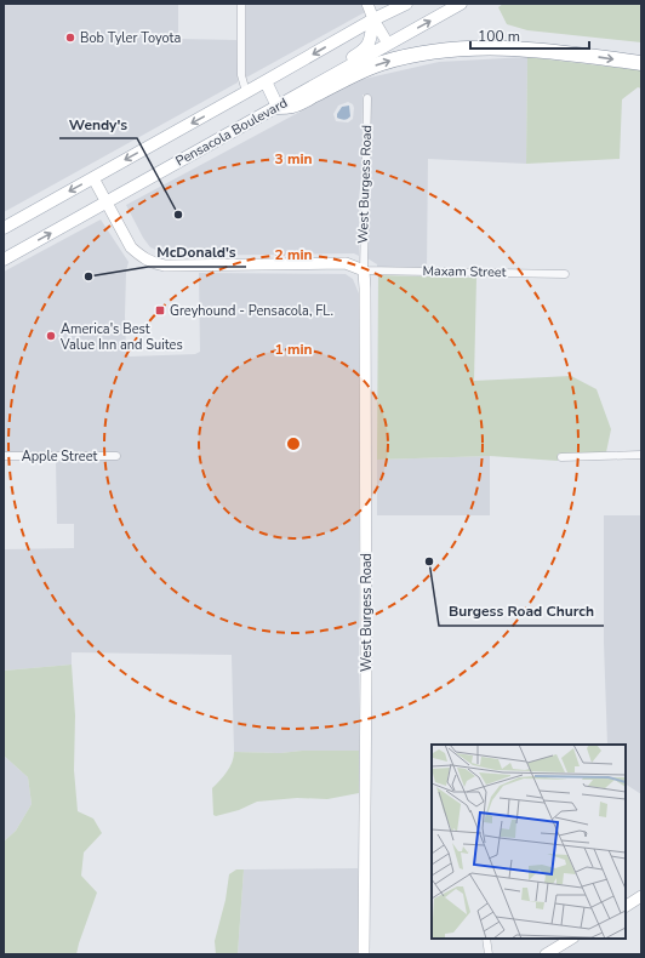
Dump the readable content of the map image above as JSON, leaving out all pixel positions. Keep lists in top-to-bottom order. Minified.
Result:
{"streets":{"main road":["Pensacola Boulevard","West Burgess Road"],"street":["Maxam Street","Apple Street"]},"crossings":[["West Burgess Road","Maxam Street"]],"places":{"other":["Bob Tyler Toyota","Wendy's","McDonald's","America's Best Value Inn and Suites","Burgess Road Church"],"transit":["Greyhound - Pensacola, FL."]},"scale_bar":"100 m","rings":["3 min","2 min","1 min"]}
